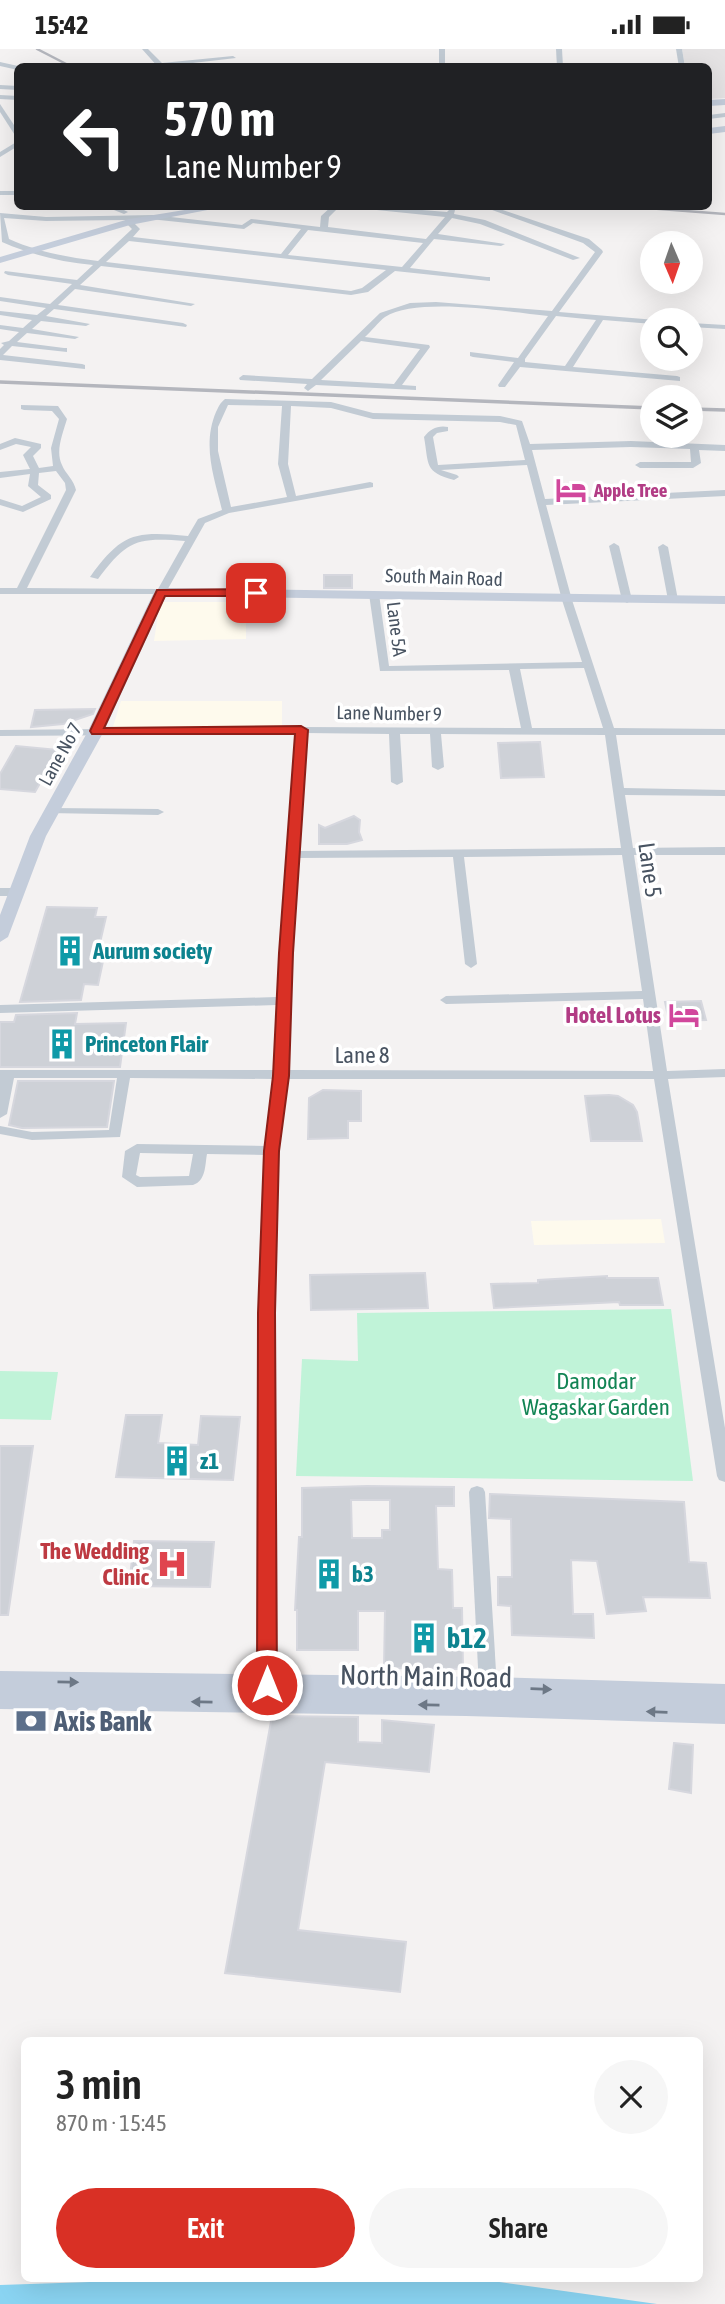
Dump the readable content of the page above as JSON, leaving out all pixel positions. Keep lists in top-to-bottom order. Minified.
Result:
{"streets":{"main road":["South Main Road","Lane No 7","North Main Road"],"street":["Lane 5A","Lane Number 9","Lane 5","Lane 8"]},"crossings":[["South Main Road","Lane 5A"],["South Main Road","Lane No 7"],["South Main Road","Lane 5"],["Lane Number 9","Lane No 7"],["Lane Number 9","Lane 5"],["Lane 5","Lane 8"]],"parks":["Damodar Wagaskar Garden"],"places":{"hotel":["Apple Tree","Hotel Lotus"],"building":["Aurum society","Princeton Flair","z1","b3","b12"],"hospital":["The Wedding Clinic"],"bank":["Axis Bank"]},"north":"bottom","page":{"status":"15:42","turn":["570 m","Lane Number 9"],"heading":["3 min","870 m · 15:45"],"buttons":["Exit","Share"]}}
